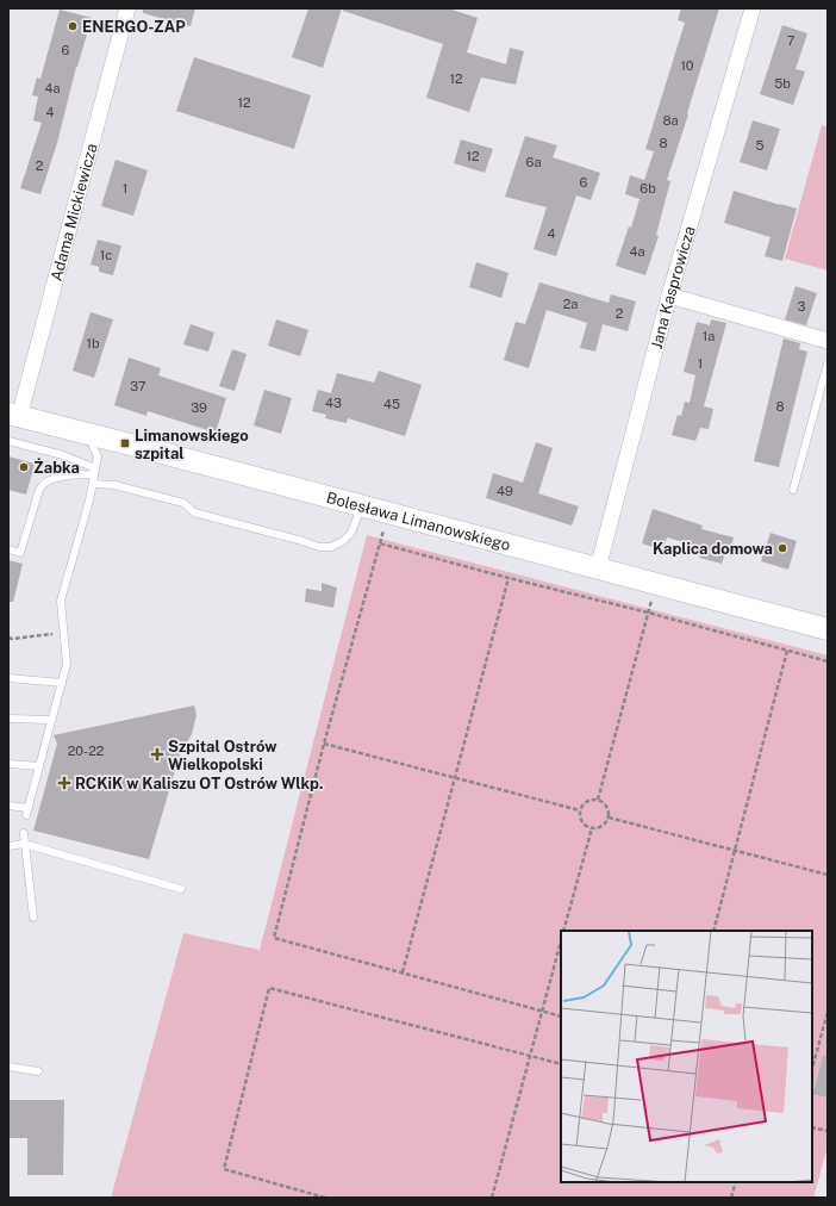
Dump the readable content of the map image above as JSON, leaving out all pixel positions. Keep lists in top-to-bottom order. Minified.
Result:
{"streets":{"street":["Adama Mickiewicza","Jana Kasprowicza","Bolesława Limanowskiego"]},"crossings":[["Adama Mickiewicza","Bolesława Limanowskiego"],["Jana Kasprowicza","Bolesława Limanowskiego"]],"places":{"other":["ENERGO-ZAP","Żabka","Kaplica domowa"],"transit":["Limanowskiego szpital"],"health":["Szpital Ostrów Wielkopolski","RCKiK w Kaliszu OT Ostrów Wlkp."]},"house_numbers":["7","6","10","12","5b","4a","12","4","8a","8","5","12","6a","2","6","1","6b","4","4a","1c","2a","3","2","1a","1b","1","37","43","45","8","39","49","20-22"]}
